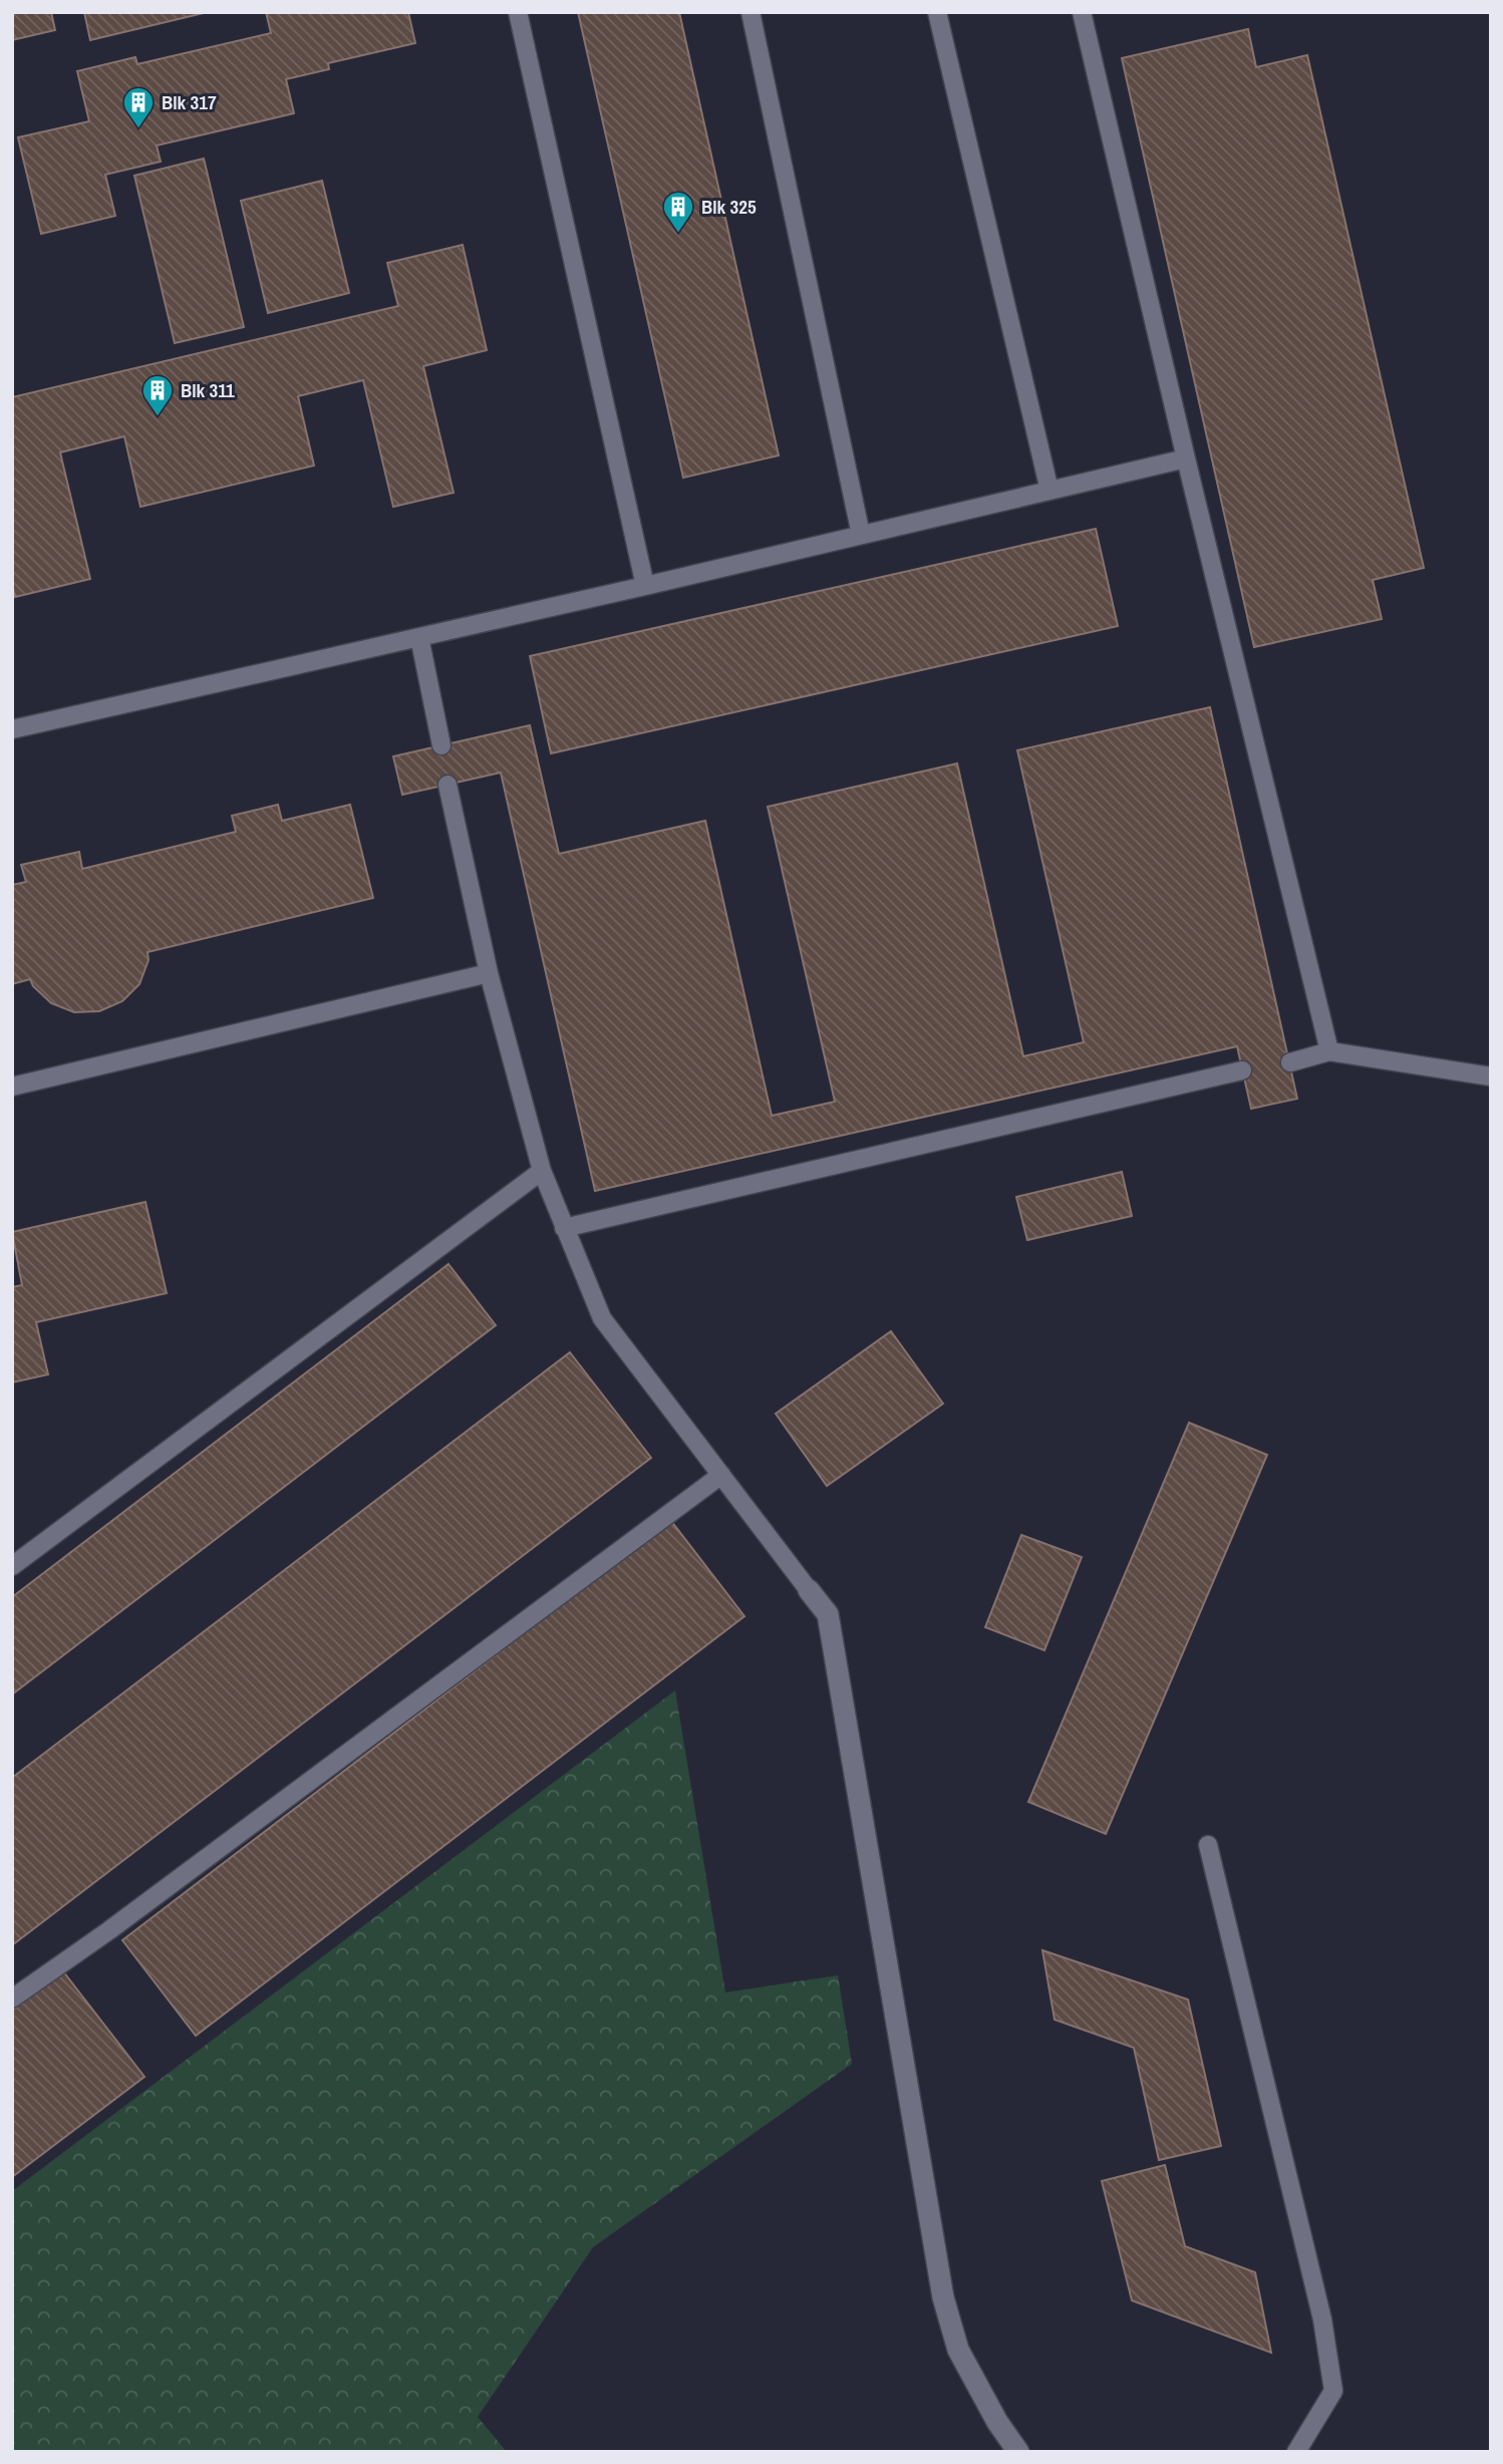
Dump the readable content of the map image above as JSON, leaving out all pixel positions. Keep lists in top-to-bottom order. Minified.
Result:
{"places":{"building":["Blk 317","Blk 325","Blk 311"]}}
